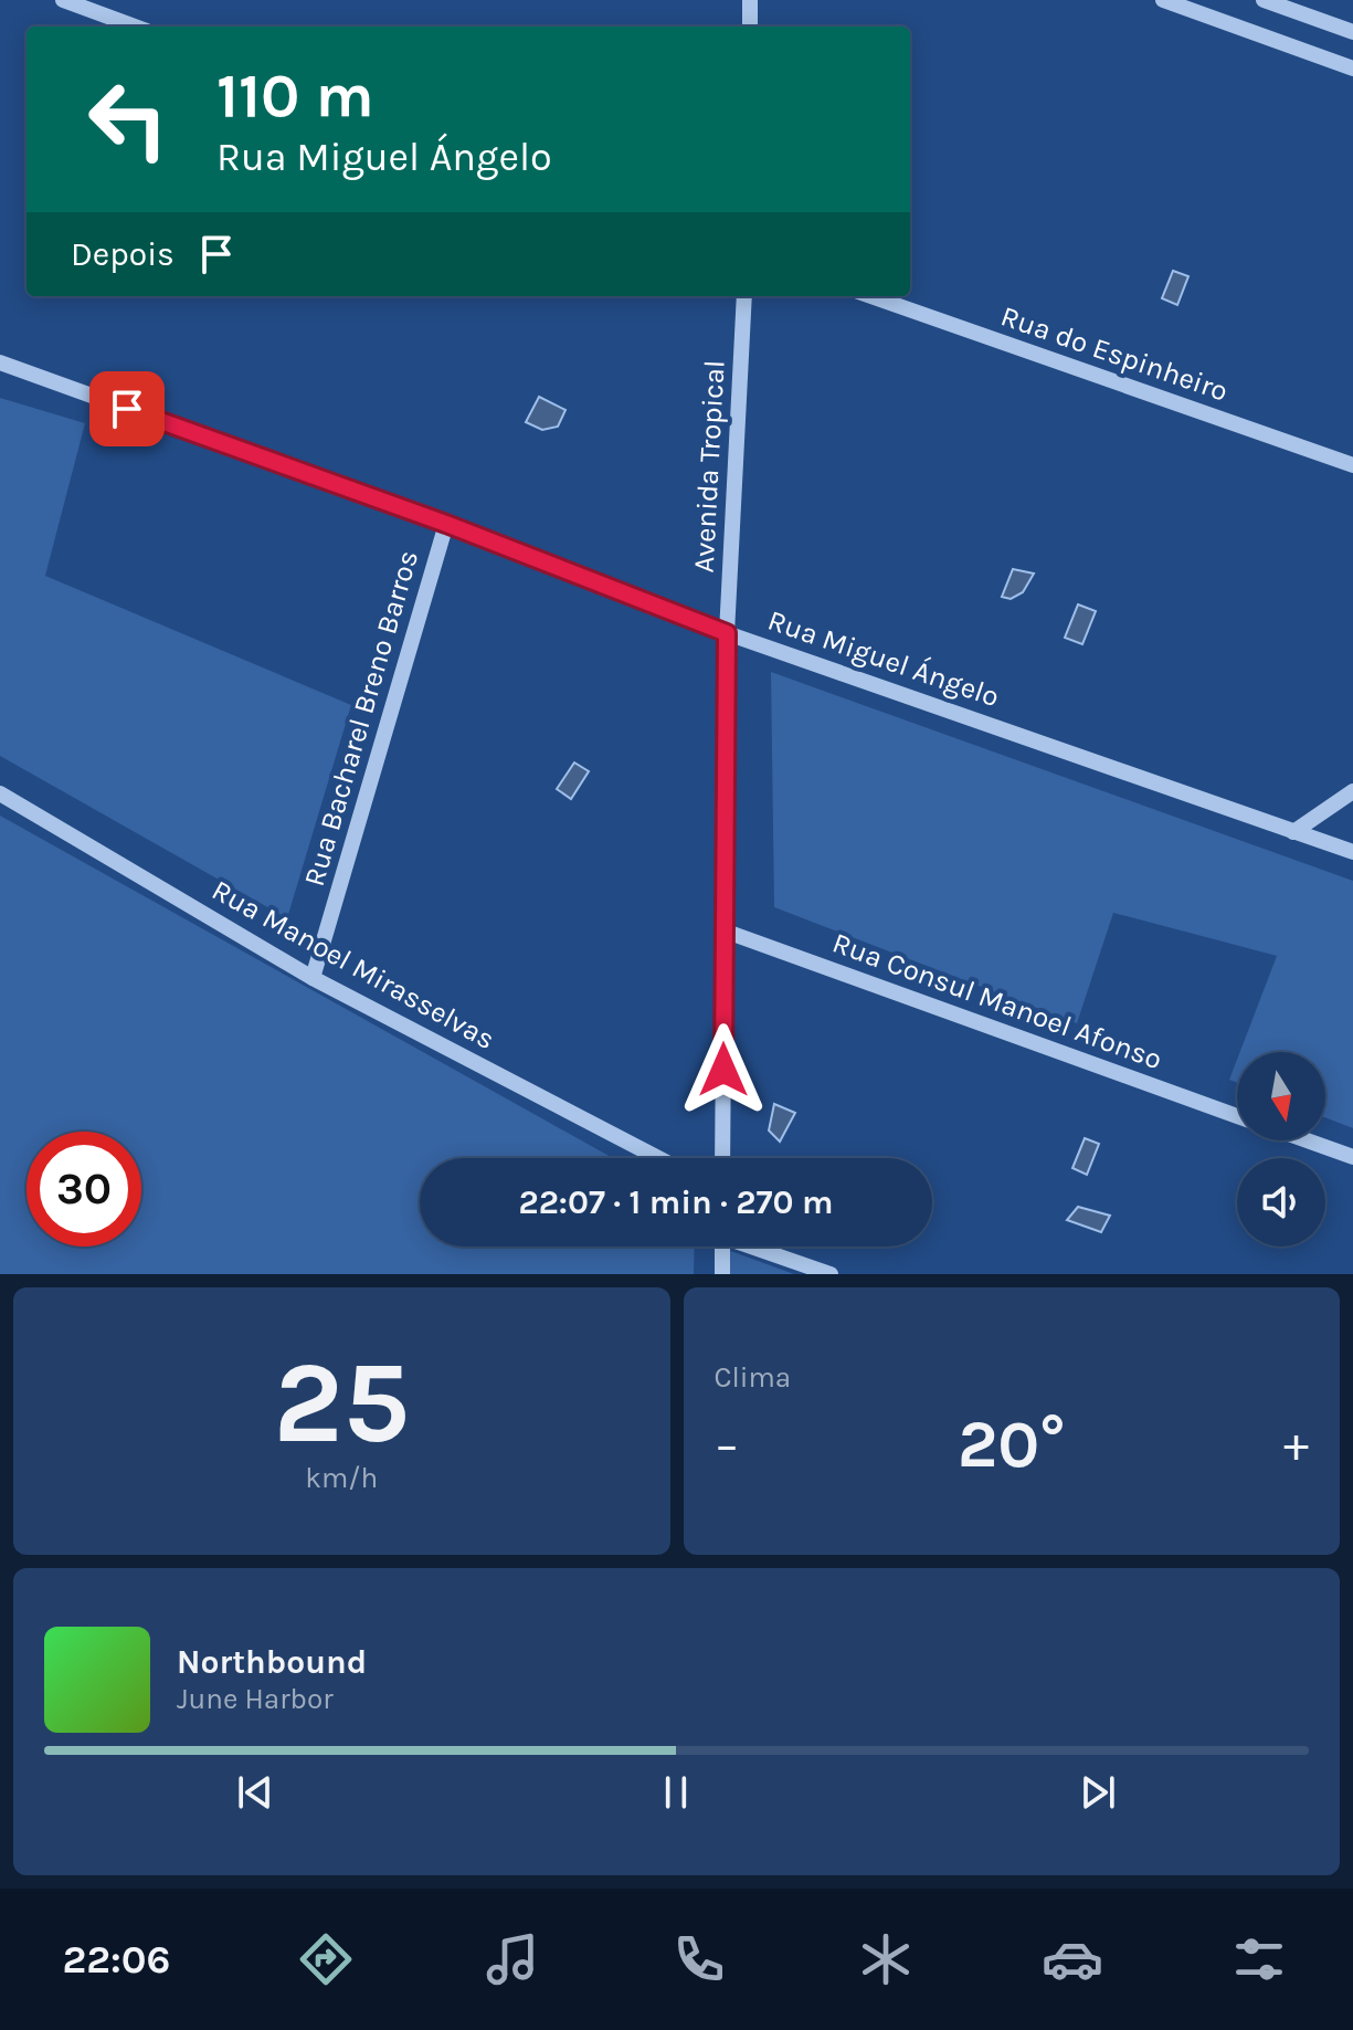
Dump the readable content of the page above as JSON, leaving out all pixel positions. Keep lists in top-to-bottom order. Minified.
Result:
{"streets":{"street":["Rua do Espinheiro","Avenida Tropical","Rua Miguel Ángelo","Rua Bacharel Breno Barros","Rua Manoel Mirasselvas","Rua Consul Manoel Afonso"]},"crossings":[["Avenida Tropical","Rua Miguel Ángelo"],["Avenida Tropical","Rua Consul Manoel Afonso"],["Rua Miguel Ángelo","Rua Bacharel Breno Barros"],["Rua Bacharel Breno Barros","Rua Manoel Mirasselvas"]],"north":"bottom","page":{"turn":["110 m","Rua Miguel Ángelo"],"then":"Depois","limit":"30","trip":"22:07 · 1 min · 270 m","tile":[["25","km/h"],"Clima"],"heat":["−","20°","+"],"song":["Northbound","June Harbor"],"tabs":"22:06"}}
